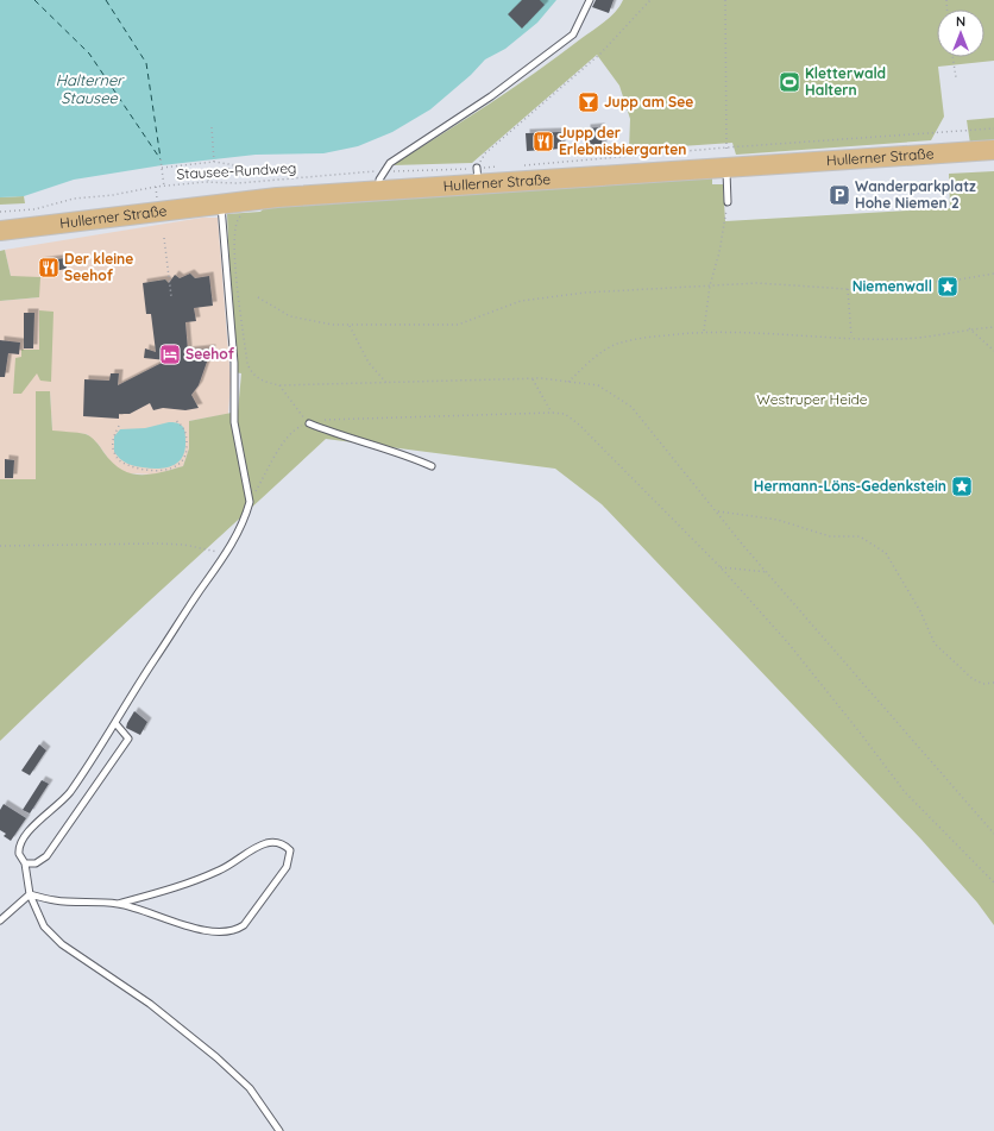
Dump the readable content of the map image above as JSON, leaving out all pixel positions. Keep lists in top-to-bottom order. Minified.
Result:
{"streets":{"main road":["Hullerner Straße"],"path":["Stausee-Rundweg"]},"crossings":[["Hullerner Straße","Stausee-Rundweg"]],"water":["Halterner Stausee"],"parks":["Westruper Heide"],"places":{"sports":["Kletterwald Haltern"],"bar":["Jupp am See"],"restaurant":["Jupp der Erlebnisbiergarten","Der kleine Seehof"],"parking":["Wanderparkplatz Hohe Niemen 2"],"place":["Niemenwall","Hermann-Löns-Gedenkstein"],"hotel":["Seehof"]},"north":"top"}
